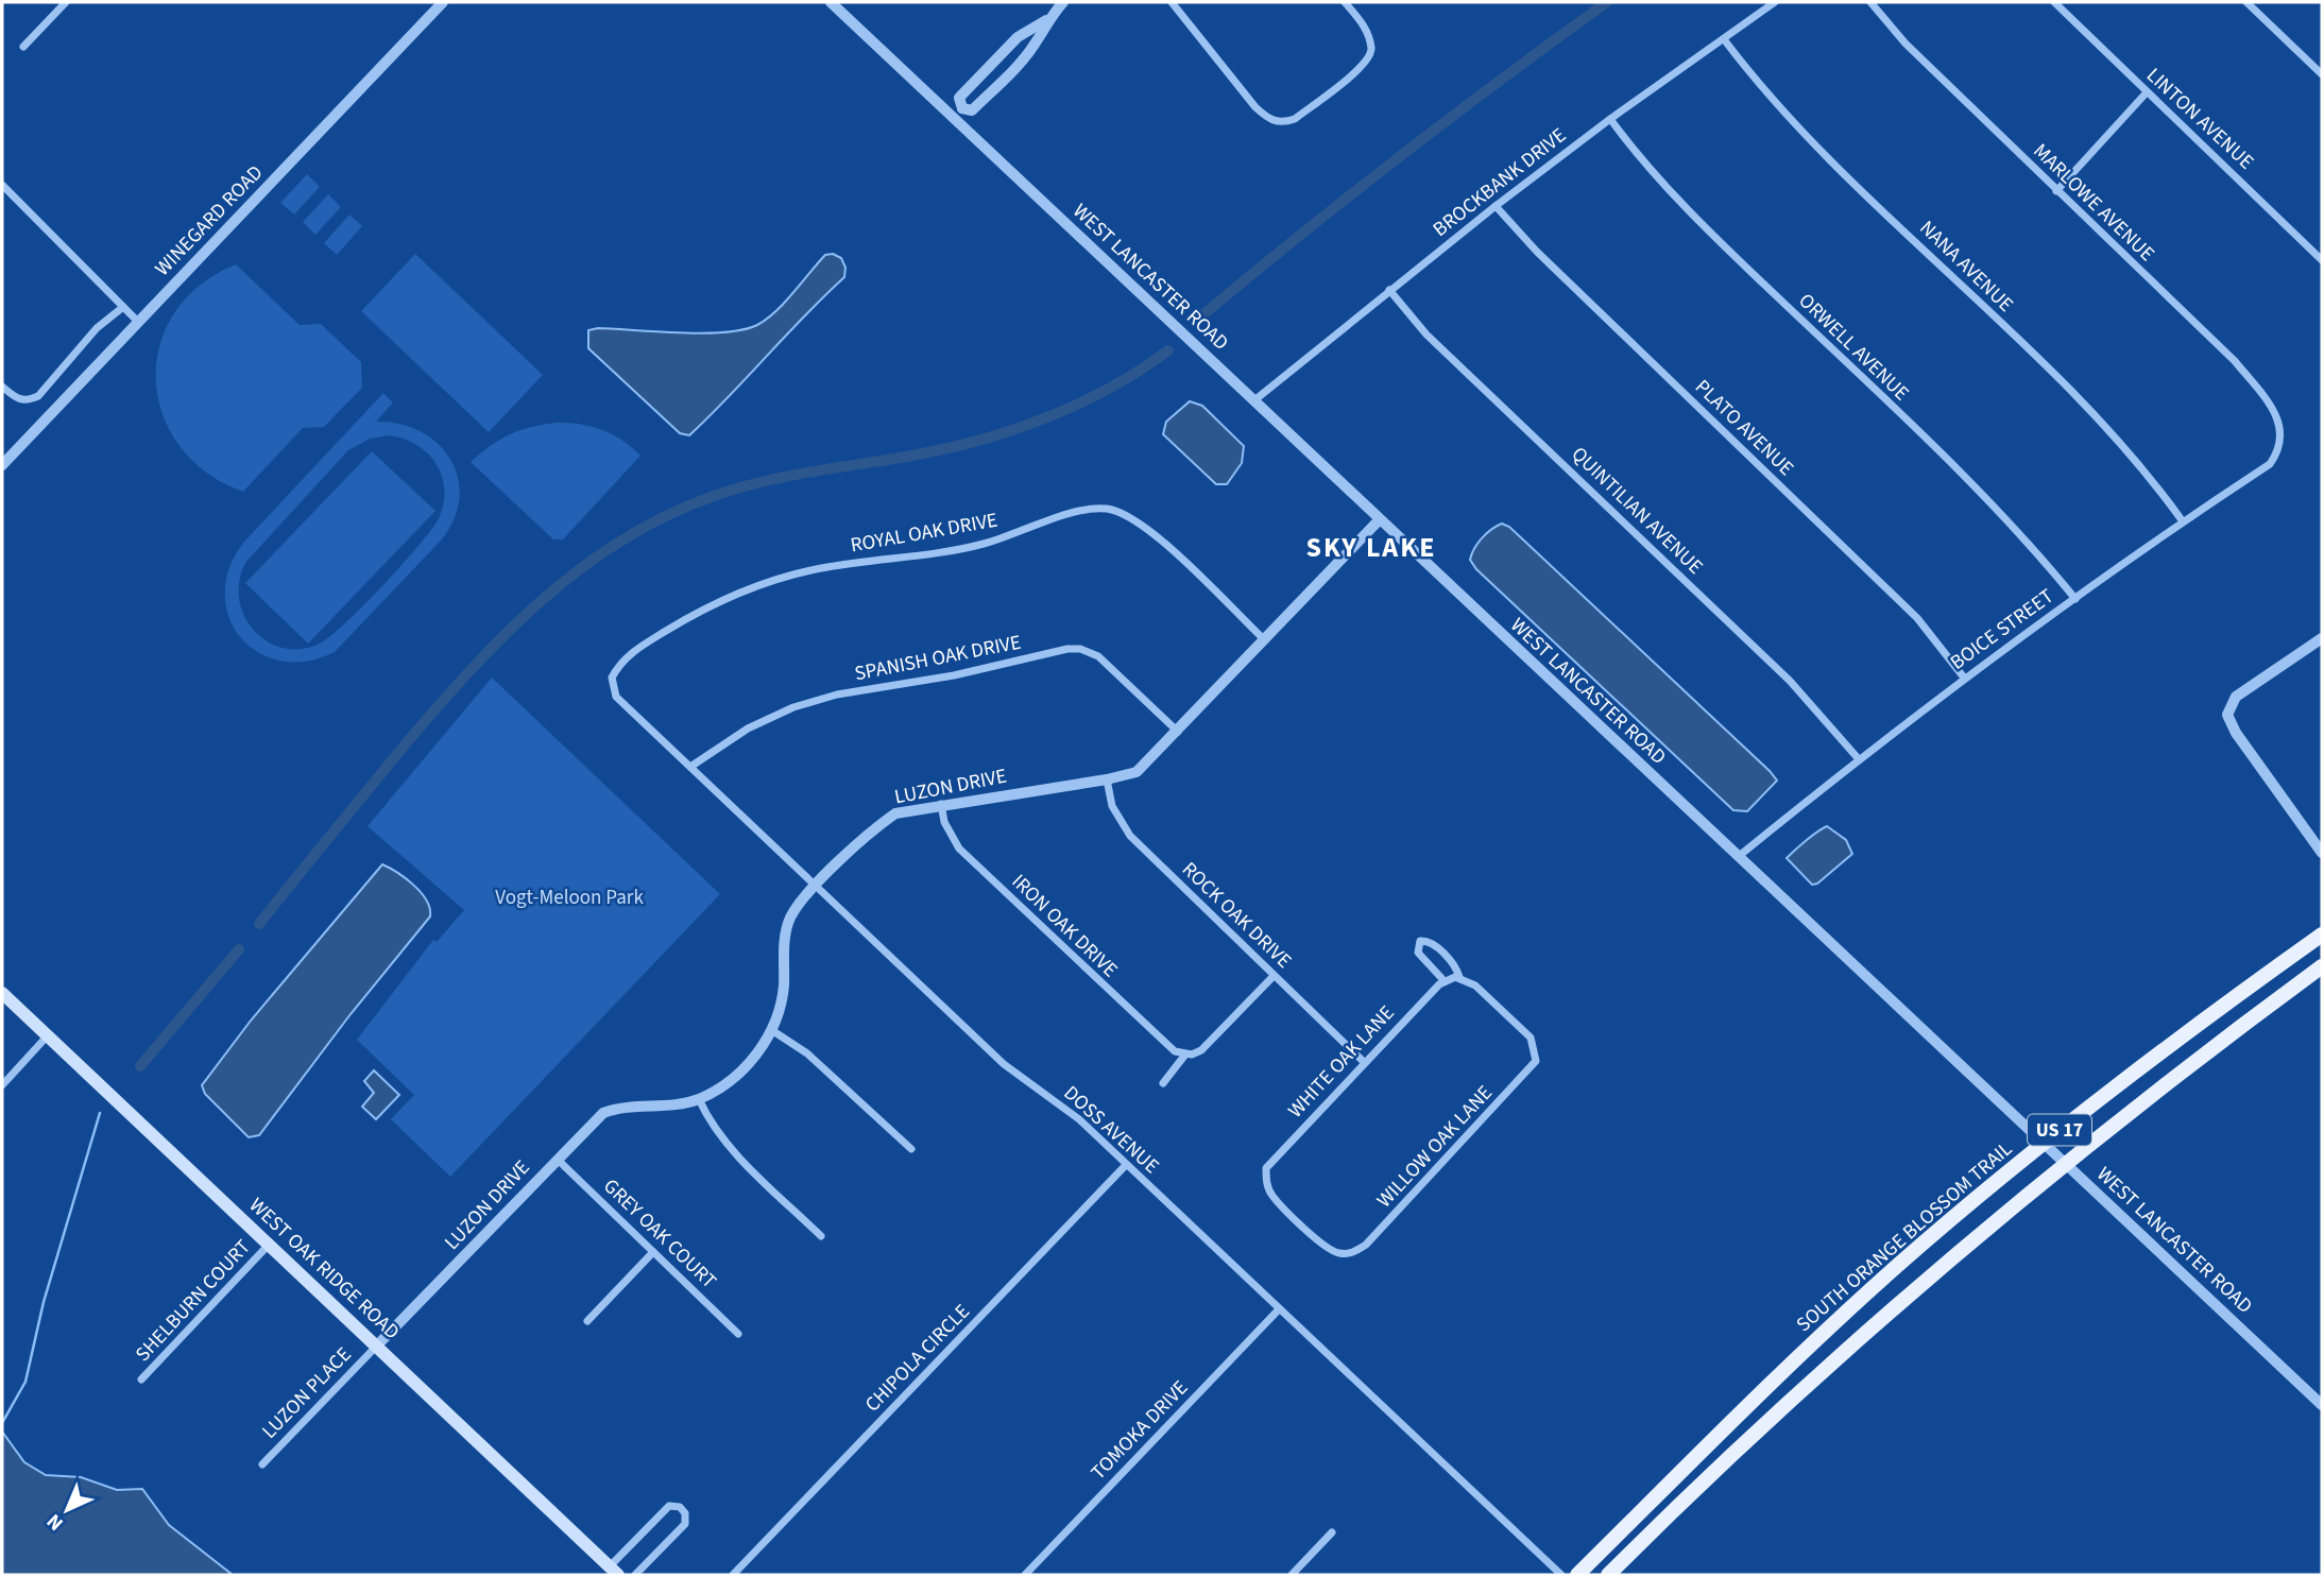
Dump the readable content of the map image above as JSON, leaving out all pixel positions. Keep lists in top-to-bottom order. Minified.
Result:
{"streets":{"main road":["US 17","SOUTH ORANGE BLOSSOM TRAIL","WEST OAK RIDGE ROAD"],"street":["LINTON AVENUE","BROCKBANK DRIVE","MARLOWE AVENUE","WINEGARD ROAD","NANA AVENUE","WEST LANCASTER ROAD","ORWELL AVENUE","PLATO AVENUE","QUINTILIAN AVENUE","ROYAL OAK DRIVE","BOICE STREET","SPANISH OAK DRIVE","LUZON DRIVE","ROCK OAK DRIVE","IRON OAK DRIVE","WHITE OAK LANE","DOSS AVENUE","WILLOW OAK LANE","GREY OAK COURT","SHELBURN COURT","CHIPOLA CIRCLE","LUZON PLACE","TOMOKA DRIVE"]},"crossings":[["BROCKBANK DRIVE","NANA AVENUE"],["BROCKBANK DRIVE","WEST LANCASTER ROAD"],["BROCKBANK DRIVE","ORWELL AVENUE"],["BROCKBANK DRIVE","PLATO AVENUE"],["BROCKBANK DRIVE","QUINTILIAN AVENUE"],["MARLOWE AVENUE","BOICE STREET"],["NANA AVENUE","BOICE STREET"],["WEST LANCASTER ROAD","BOICE STREET"],["WEST LANCASTER ROAD","LUZON DRIVE"],["WEST LANCASTER ROAD","US 17"],["WEST LANCASTER ROAD","SOUTH ORANGE BLOSSOM TRAIL"],["ORWELL AVENUE","BOICE STREET"],["PLATO AVENUE","BOICE STREET"],["QUINTILIAN AVENUE","BOICE STREET"],["ROYAL OAK DRIVE","LUZON DRIVE"],["ROYAL OAK DRIVE","DOSS AVENUE"],["SPANISH OAK DRIVE","LUZON DRIVE"],["SPANISH OAK DRIVE","DOSS AVENUE"],["LUZON DRIVE","ROCK OAK DRIVE"],["LUZON DRIVE","IRON OAK DRIVE"],["LUZON DRIVE","DOSS AVENUE"],["LUZON DRIVE","GREY OAK COURT"],["LUZON DRIVE","WEST OAK RIDGE ROAD"],["LUZON DRIVE","LUZON PLACE"],["ROCK OAK DRIVE","WHITE OAK LANE"],["WHITE OAK LANE","WILLOW OAK LANE"],["DOSS AVENUE","CHIPOLA CIRCLE"],["DOSS AVENUE","TOMOKA DRIVE"],["WEST OAK RIDGE ROAD","SHELBURN COURT"],["WEST OAK RIDGE ROAD","LUZON PLACE"]],"districts":["SKY LAKE"],"parks":["Vogt-Meloon Park"],"north":"bottom left"}
